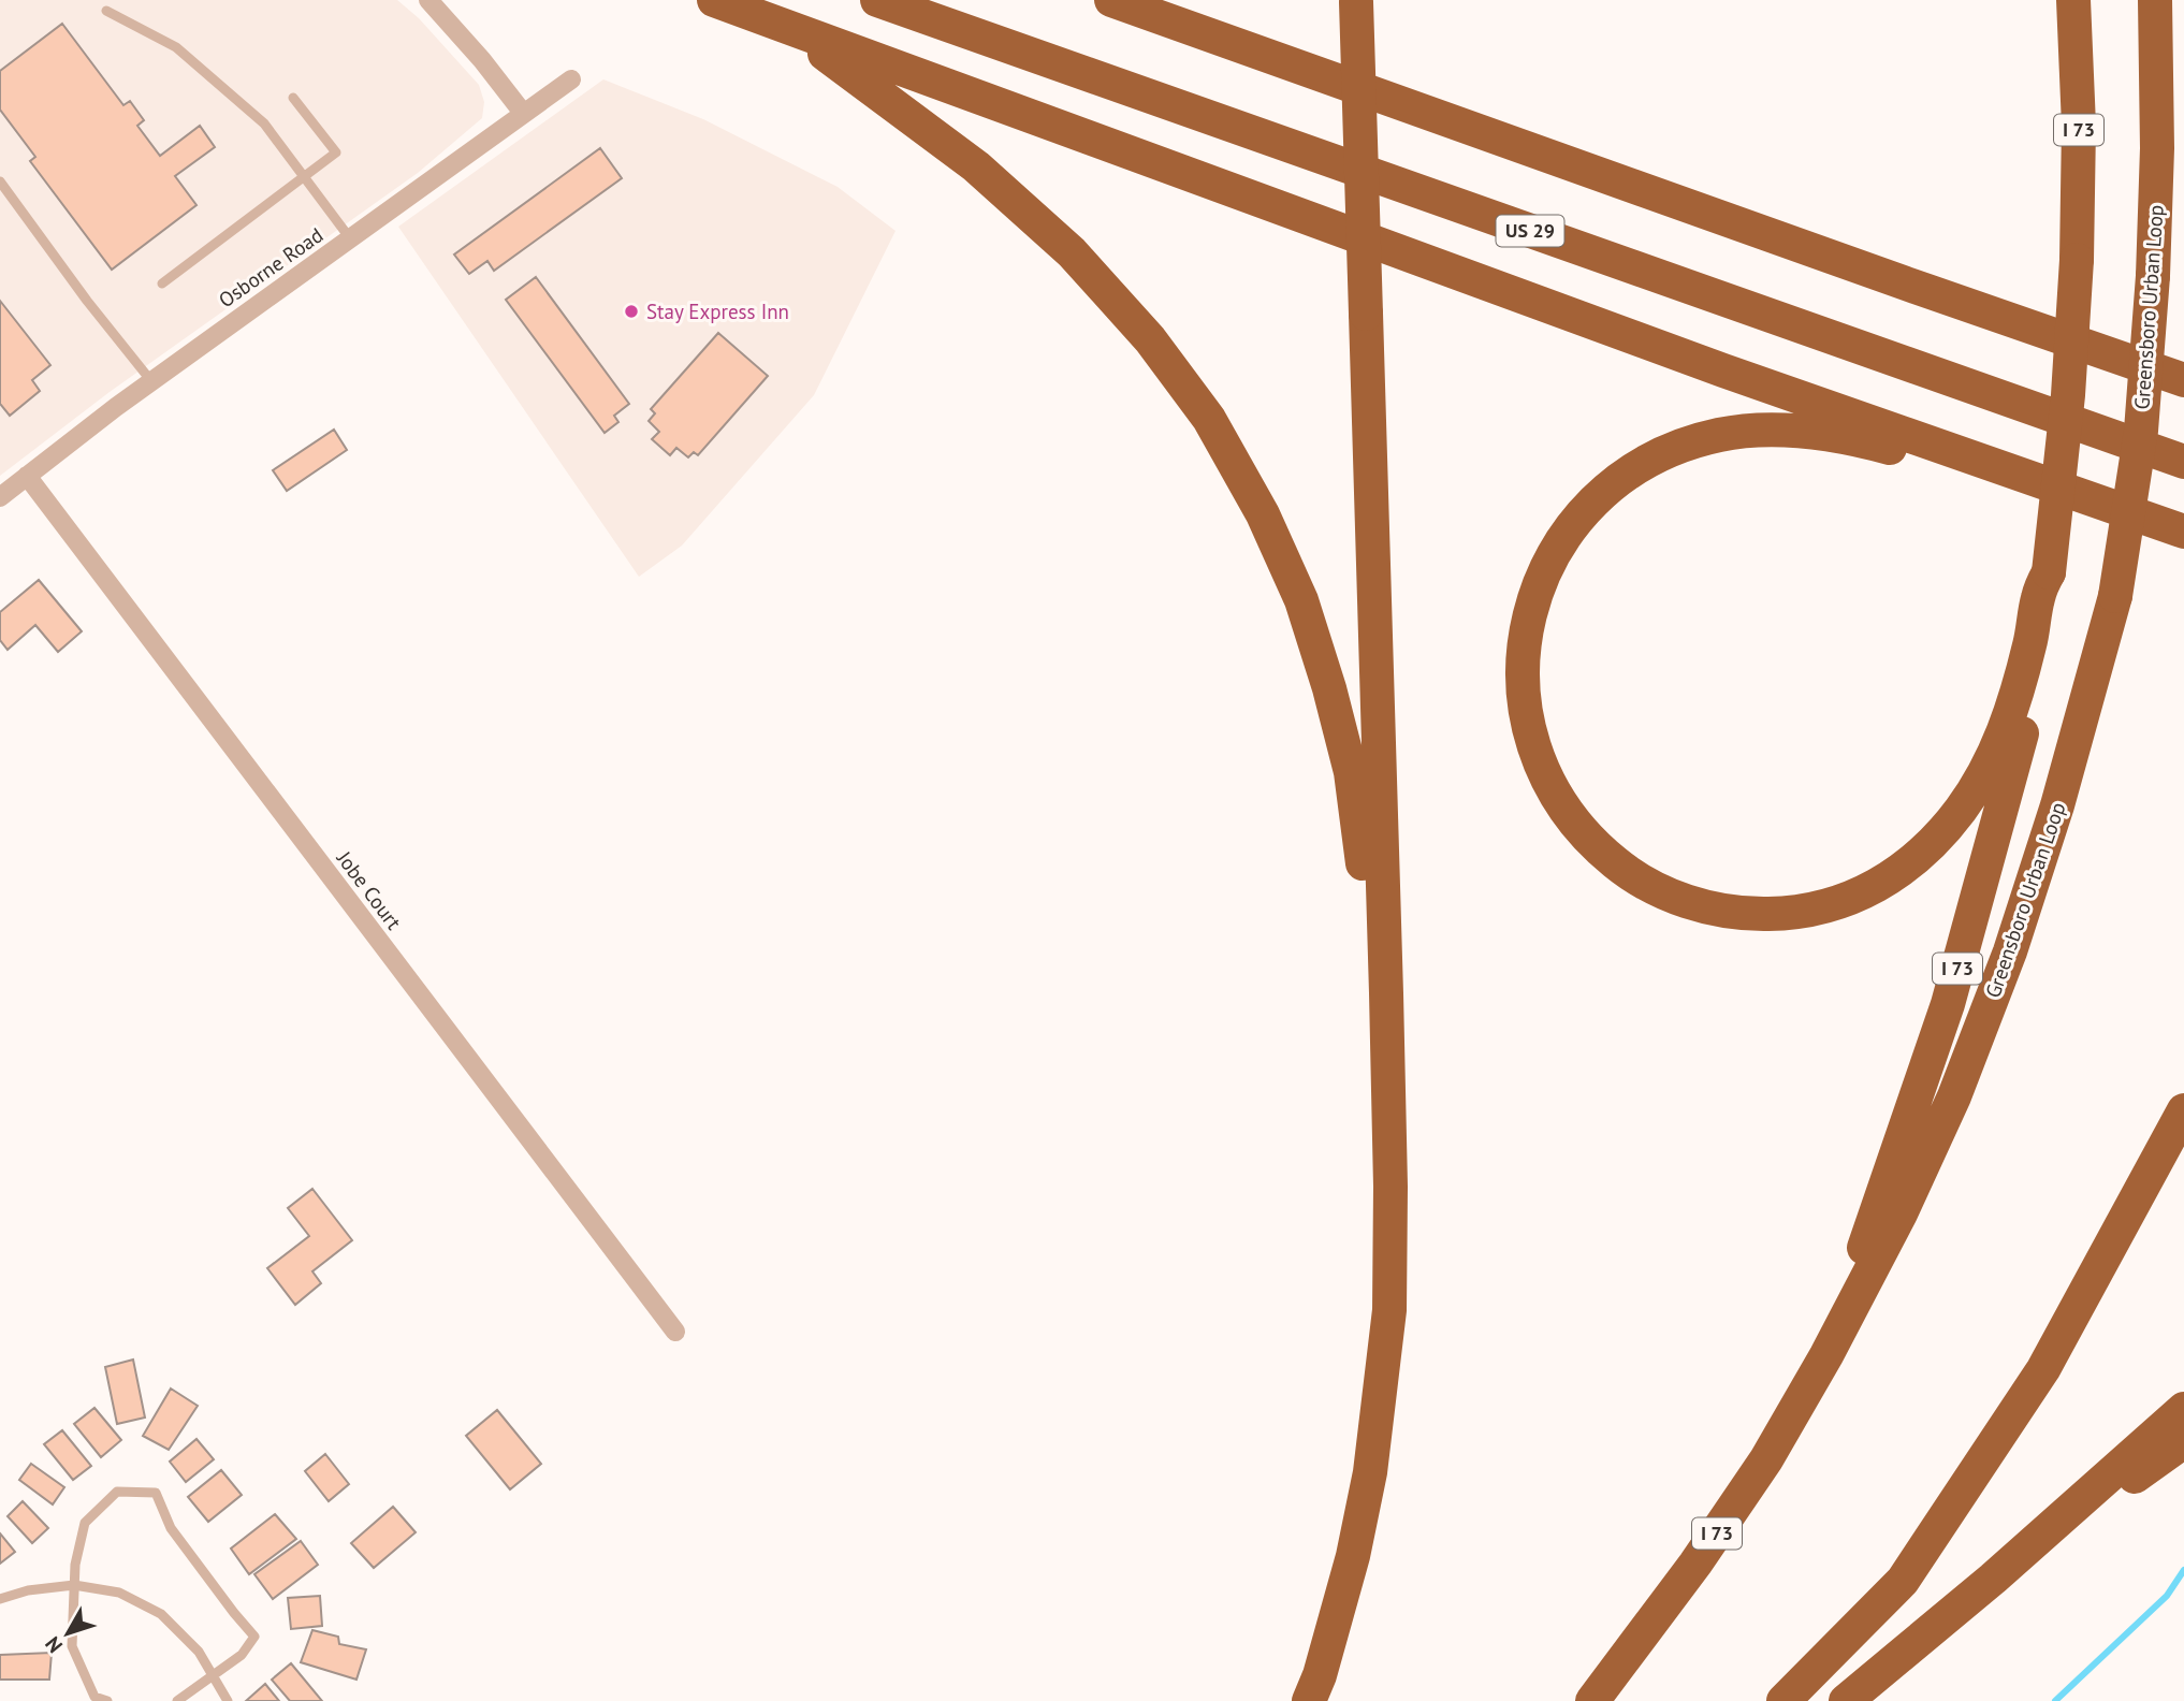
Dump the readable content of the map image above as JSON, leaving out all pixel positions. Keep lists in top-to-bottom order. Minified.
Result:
{"streets":{"highway":["I 73","US 29","Greensboro Urban Loop"],"street":["Osborne Road","Jobe Court"]},"crossings":[["I 73","Greensboro Urban Loop"],["Osborne Road","Jobe Court"]],"places":["Stay Express Inn"],"north":"bottom left"}
